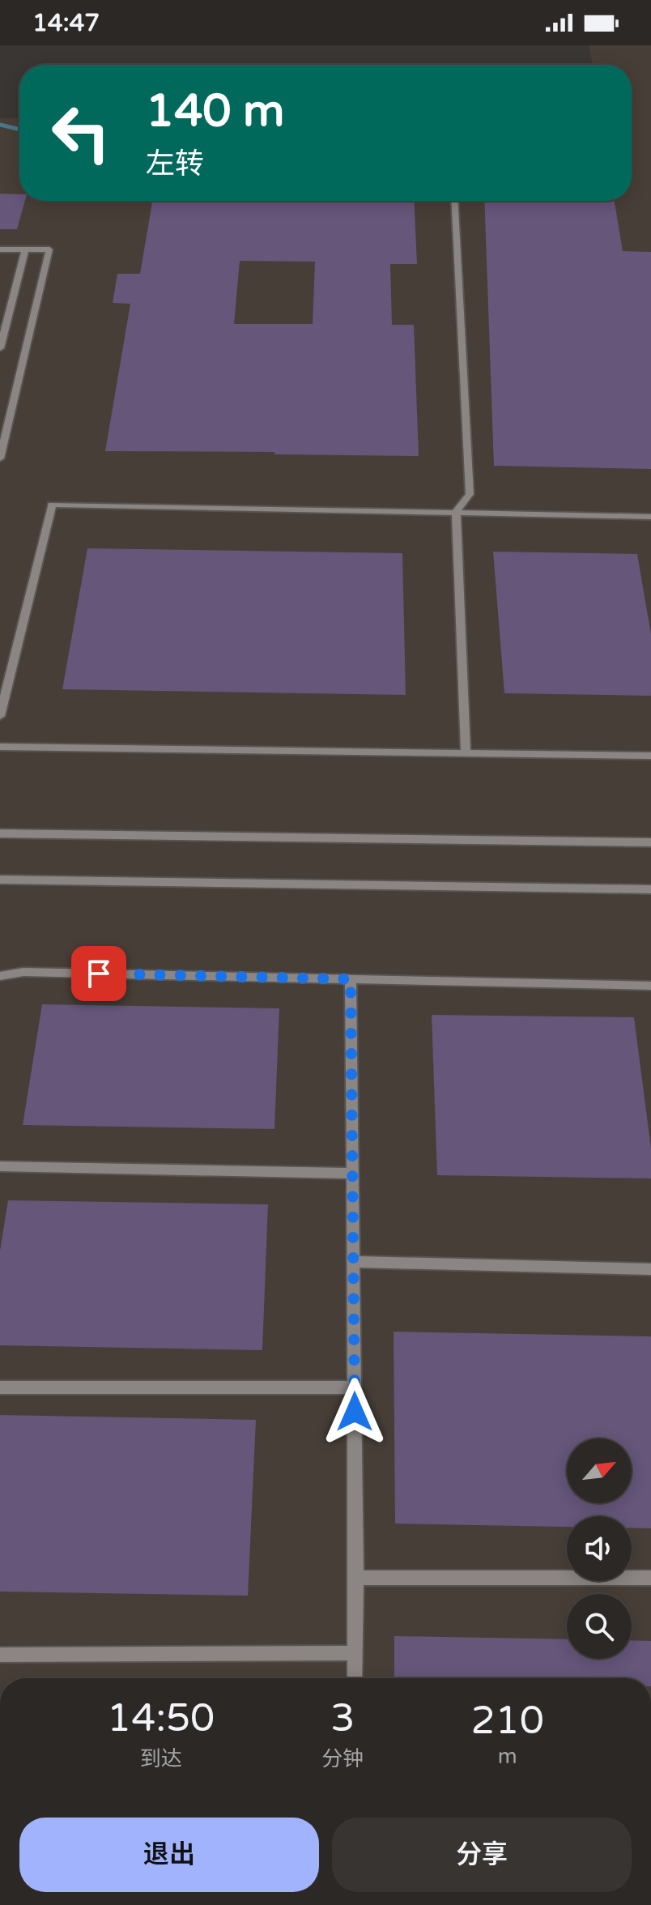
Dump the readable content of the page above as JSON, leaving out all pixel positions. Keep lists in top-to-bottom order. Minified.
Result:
{"north":"top right","page":{"status":"14:47","turn":["140 m","左转"],"eta":["14:50","到达","3","分钟","210","m"],"buttons":["退出","分享"]}}
